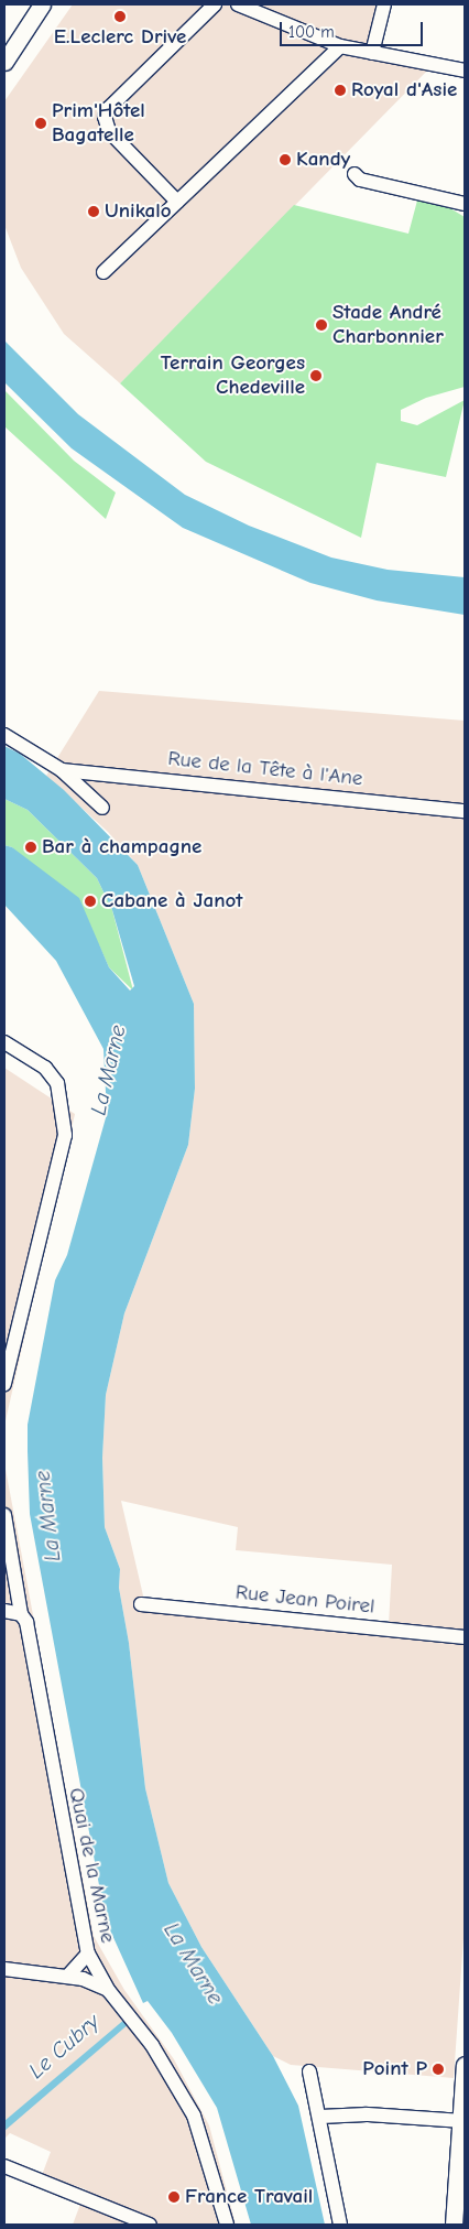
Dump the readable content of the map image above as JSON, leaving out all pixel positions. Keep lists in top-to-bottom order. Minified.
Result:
{"streets":{"street":["Rue de la Tête à l'Ane","Rue Jean Poirel","Quai de la Marne"]},"water":["La Marne","Le Cubry"],"places":["E.Leclerc Drive","Royal d'Asie","Prim'Hôtel Bagatelle","Kandy","Unikalo","Stade André Charbonnier","Terrain Georges Chedeville","Bar à champagne","Cabane à Janot","Point P","France Travail"],"scale_bar":"100 m"}
